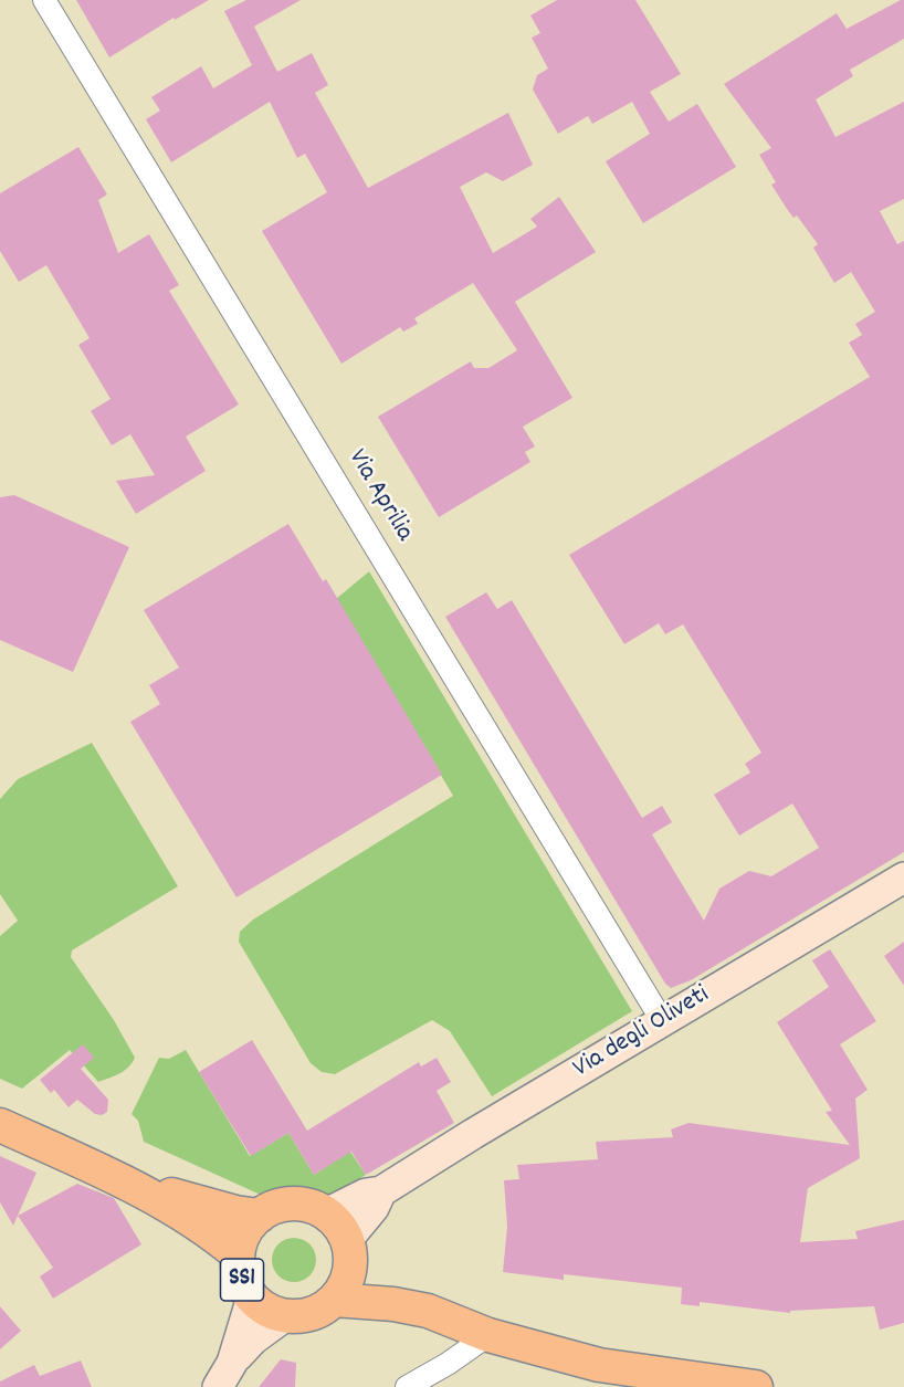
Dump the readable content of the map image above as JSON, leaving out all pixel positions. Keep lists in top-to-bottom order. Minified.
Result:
{"streets":{"main road":["Via degli Oliveti","SS1"],"street":["Via Aprilia"]},"crossings":[["Via Aprilia","Via degli Oliveti"],["Via degli Oliveti","SS1"]]}
